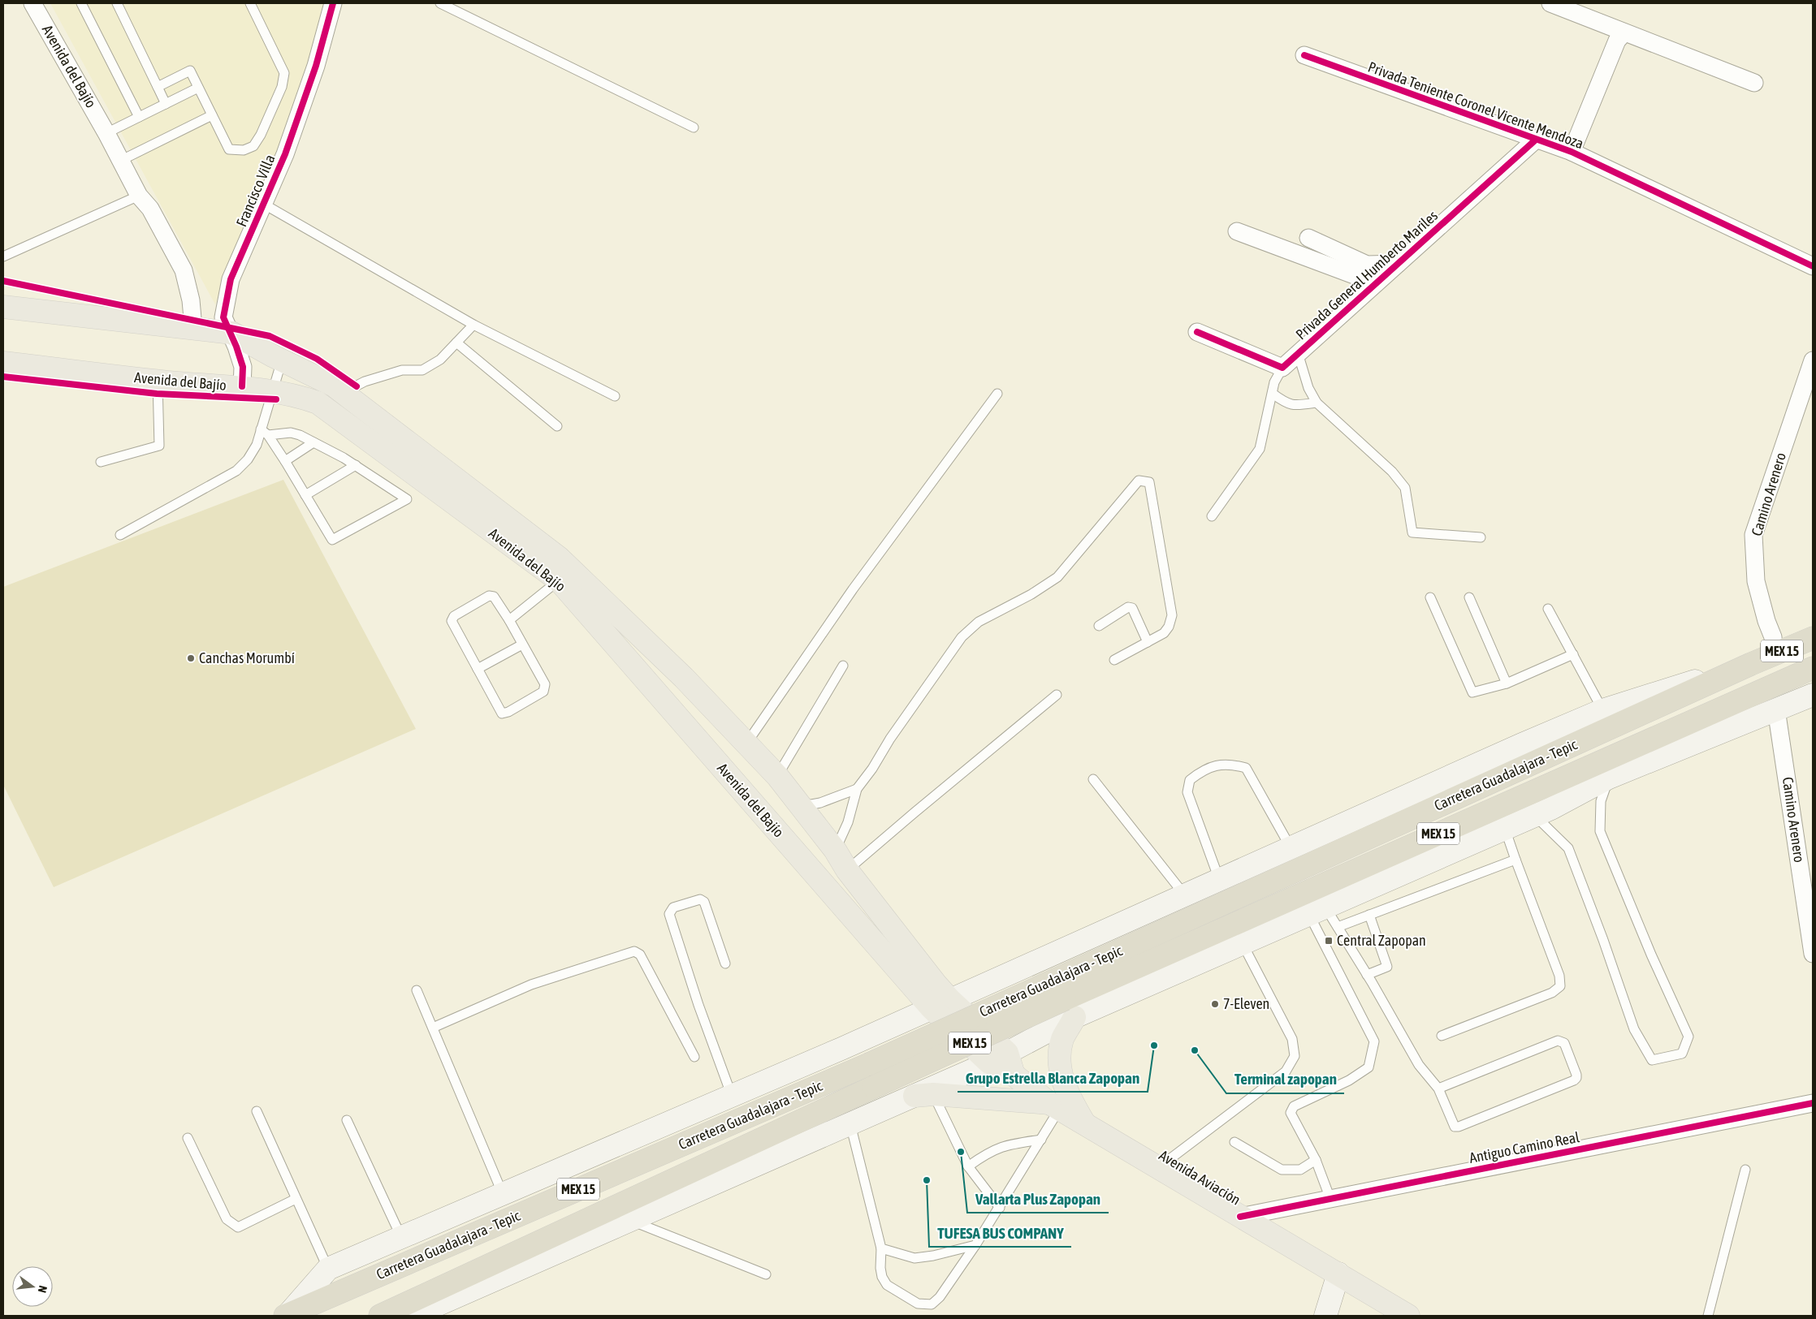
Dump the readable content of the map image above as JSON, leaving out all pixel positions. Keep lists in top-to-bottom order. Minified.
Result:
{"streets":{"highway":["MEX 15","Carretera Guadalajara - Tepic"],"main road":["Avenida del Bajío","Avenida Aviación"],"street":["Privada Teniente Coronel Vicente Mendoza","Francisco Villa","Privada General Humberto Mariles","Camino Arenero","Antiguo Camino Real"]},"crossings":[["Avenida del Bajío","Francisco Villa"],["Avenida del Bajío","Avenida Aviación"],["Privada Teniente Coronel Vicente Mendoza","Privada General Humberto Mariles"],["Camino Arenero","Carretera Guadalajara - Tepic"],["Antiguo Camino Real","Avenida Aviación"]],"places":{"other":["Canchas Morumbí","7-Eleven","Grupo Estrella Blanca Zapopan","Terminal zapopan","Vallarta Plus Zapopan","TUFESA BUS COMPANY"],"transit":["Central Zapopan"]},"north":"right"}
